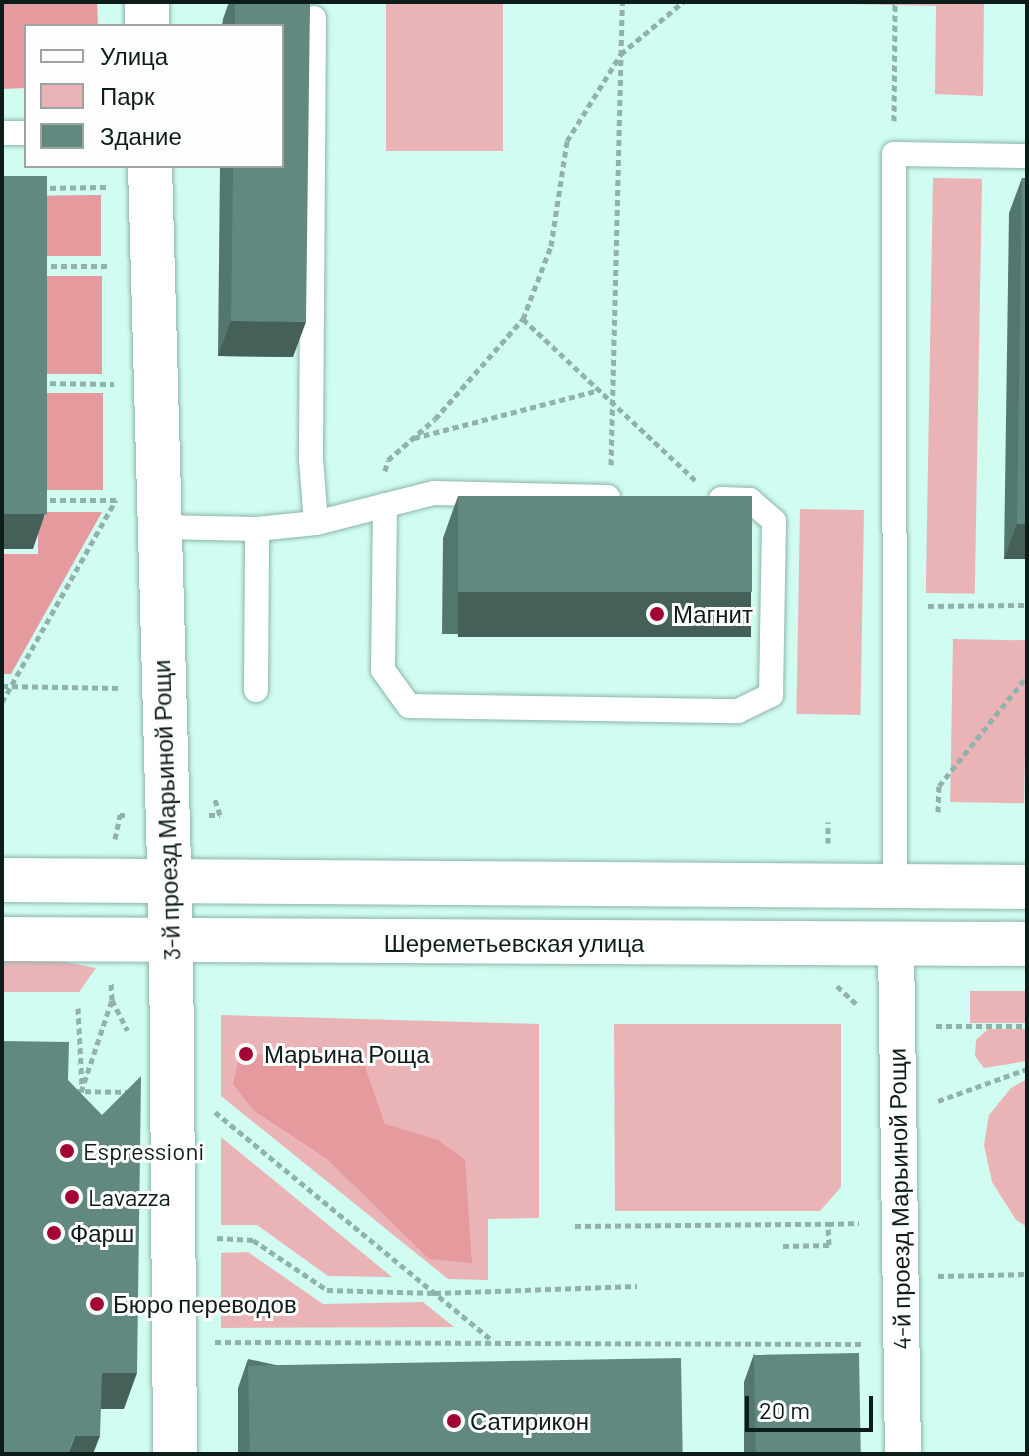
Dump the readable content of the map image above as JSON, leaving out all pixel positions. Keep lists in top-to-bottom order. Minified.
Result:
{"streets":{"main road":["3-й проезд Марьиной Рощи","Шереметьевская улица"],"street":["4-й проезд Марьиной Рощи"]},"crossings":[["3-й проезд Марьиной Рощи","Шереметьевская улица"],["Шереметьевская улица","4-й проезд Марьиной Рощи"]],"places":["Магнит","Марьина Роща","Espressioni","Lavazza","Фарш","Бюро переводов","Сатирикон"],"legend":["Улица","Парк","Здание"],"scale_bar":"20 m"}
